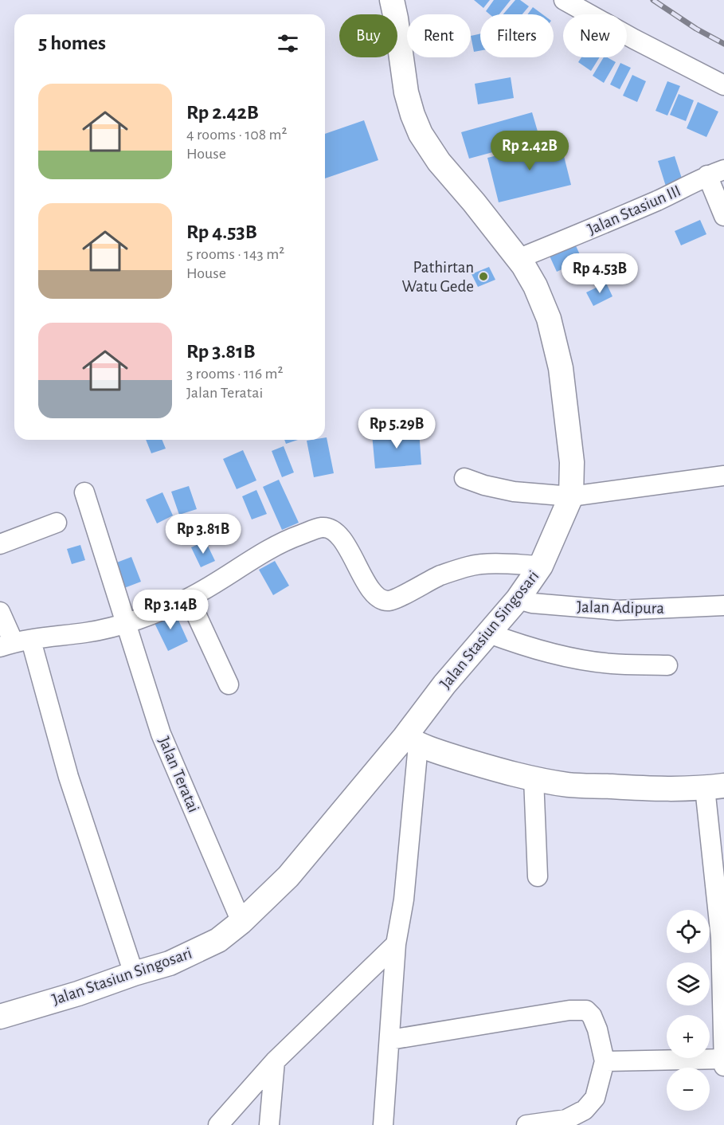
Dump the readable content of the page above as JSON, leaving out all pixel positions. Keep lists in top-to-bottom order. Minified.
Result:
{"streets":{"street":["Jalan Stasiun III","Jalan Adipura","Jalan Stasiun Singosari","Jalan Teratai"]},"crossings":[["Jalan Stasiun III","Jalan Stasiun Singosari"],["Jalan Adipura","Jalan Stasiun Singosari"],["Jalan Stasiun Singosari","Jalan Teratai"]],"places":["Pathirtan Watu Gede"],"page":{"chip":["Buy","Rent","Filters","New"],"heading":"5 homes","list":[{"name":"Rp 2.42B","note":"4 rooms · 108 m² · House"},{"name":"Rp 4.53B","note":"5 rooms · 143 m² · House"},{"name":"Rp 3.81B","note":"3 rooms · 116 m² · Jalan Teratai"}],"price":["Rp 2.42B","Rp 4.53B","Rp 5.29B","Rp 3.81B","Rp 3.14B"],"map_buttons":["+","−"]}}
